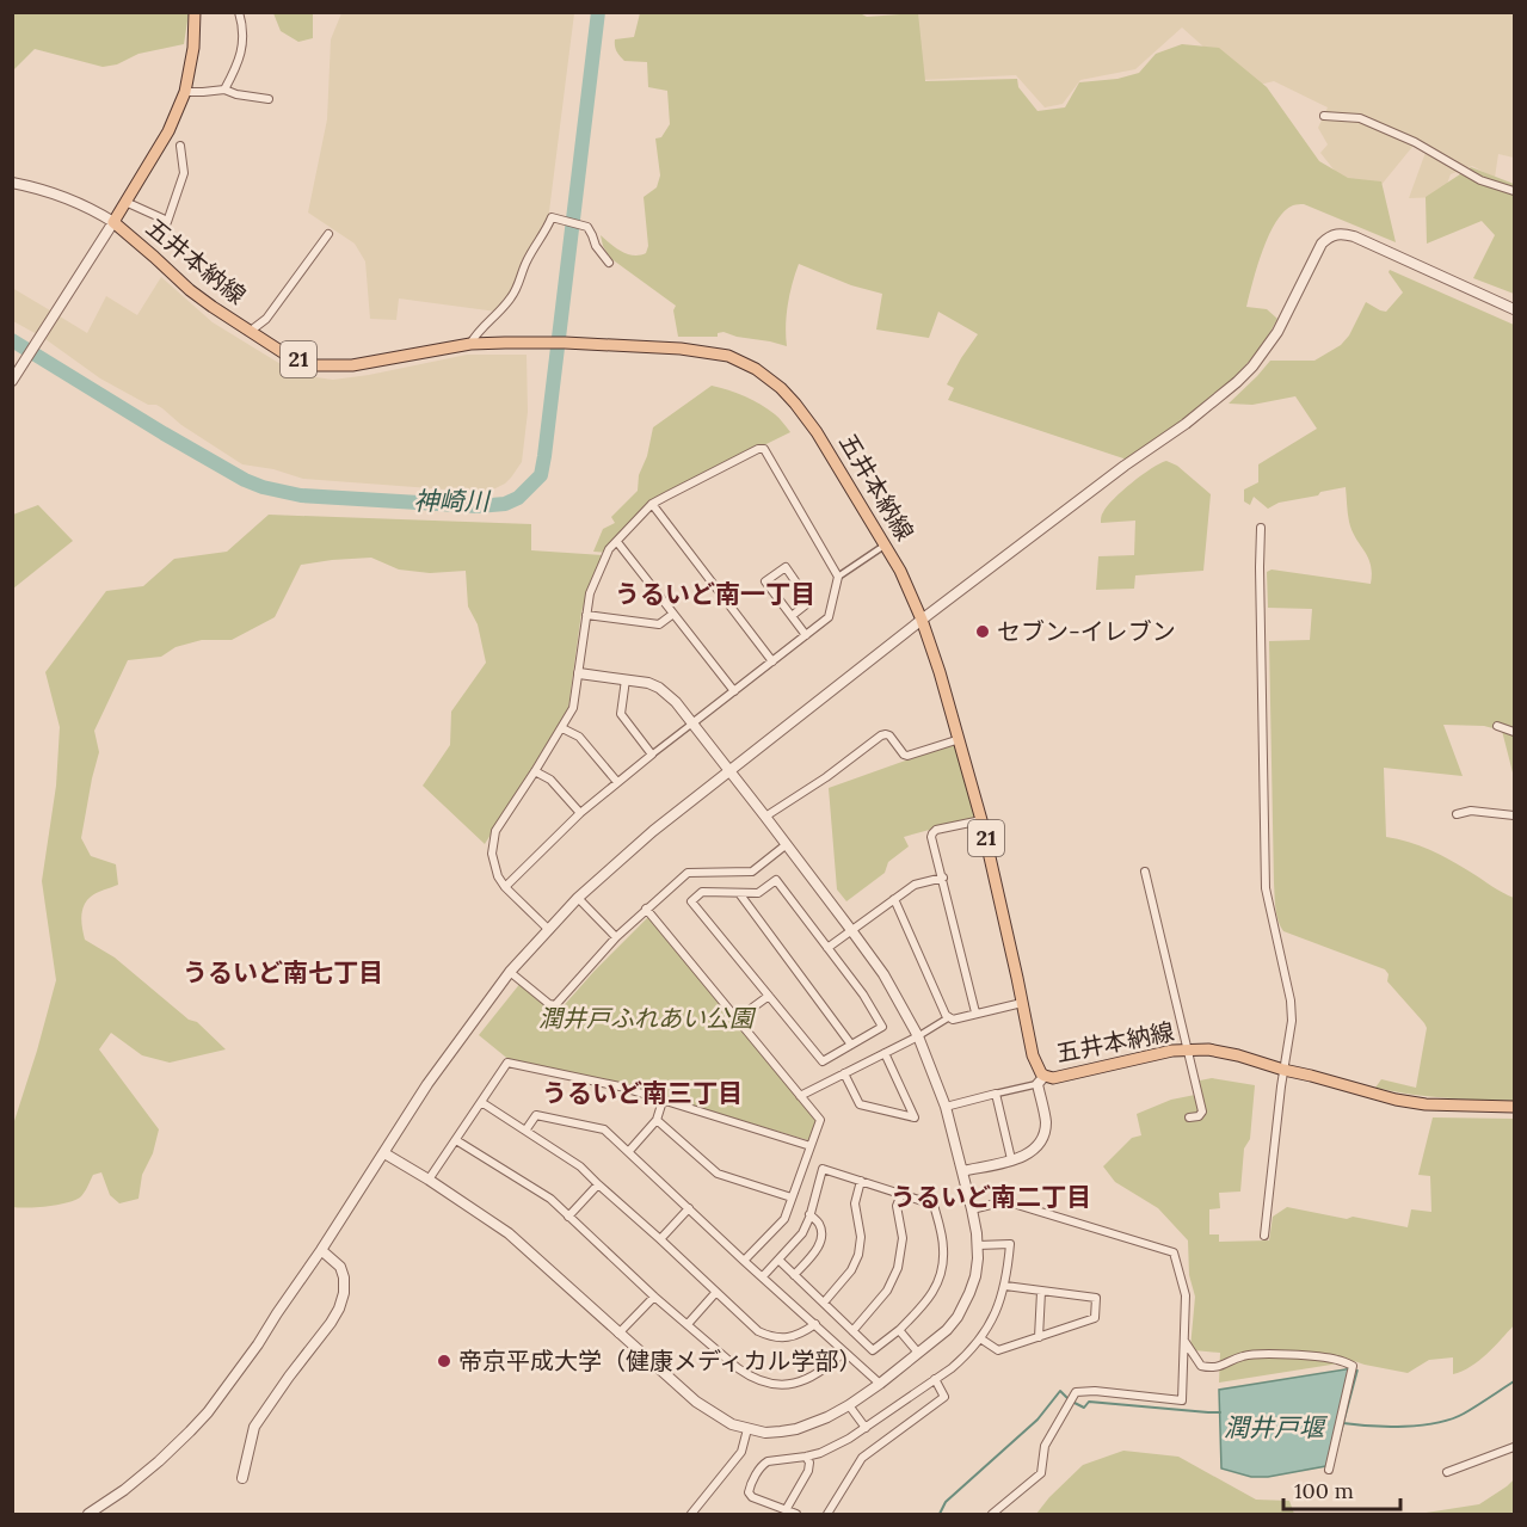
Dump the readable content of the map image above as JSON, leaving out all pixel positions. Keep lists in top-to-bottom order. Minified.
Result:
{"streets":{"main road":["五井本納線","21"]},"districts":["うるいど南一丁目","うるいど南七丁目","うるいど南三丁目","うるいど南二丁目"],"water":["神崎川","潤井戸堰"],"parks":["潤井戸ふれあい公園"],"places":["セブン-イレブン","帝京平成大学（健康メディカル学部）"],"scale_bar":"100 m"}
